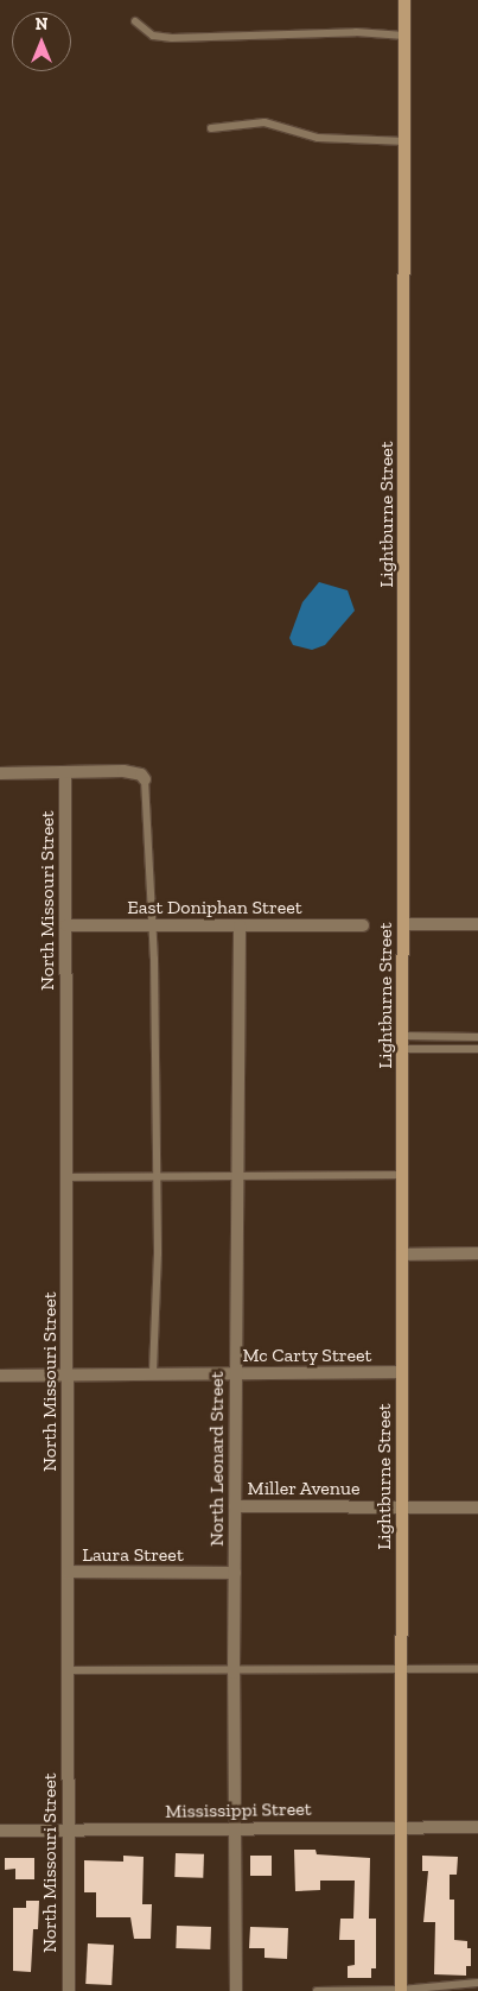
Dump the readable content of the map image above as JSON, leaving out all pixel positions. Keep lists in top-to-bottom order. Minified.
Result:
{"streets":{"main road":["Lightburne Street"],"street":["North Missouri Street","East Doniphan Street","Mc Carty Street","North Leonard Street","Miller Avenue","Laura Street","Mississippi Street"]},"crossings":[["Lightburne Street","Mc Carty Street"],["Lightburne Street","Miller Avenue"],["Lightburne Street","Mississippi Street"],["North Missouri Street","East Doniphan Street"],["North Missouri Street","Mc Carty Street"],["North Missouri Street","Laura Street"],["North Missouri Street","Mississippi Street"],["East Doniphan Street","North Leonard Street"],["Mc Carty Street","North Leonard Street"],["North Leonard Street","Miller Avenue"],["North Leonard Street","Laura Street"],["North Leonard Street","Mississippi Street"]],"north":"top"}
